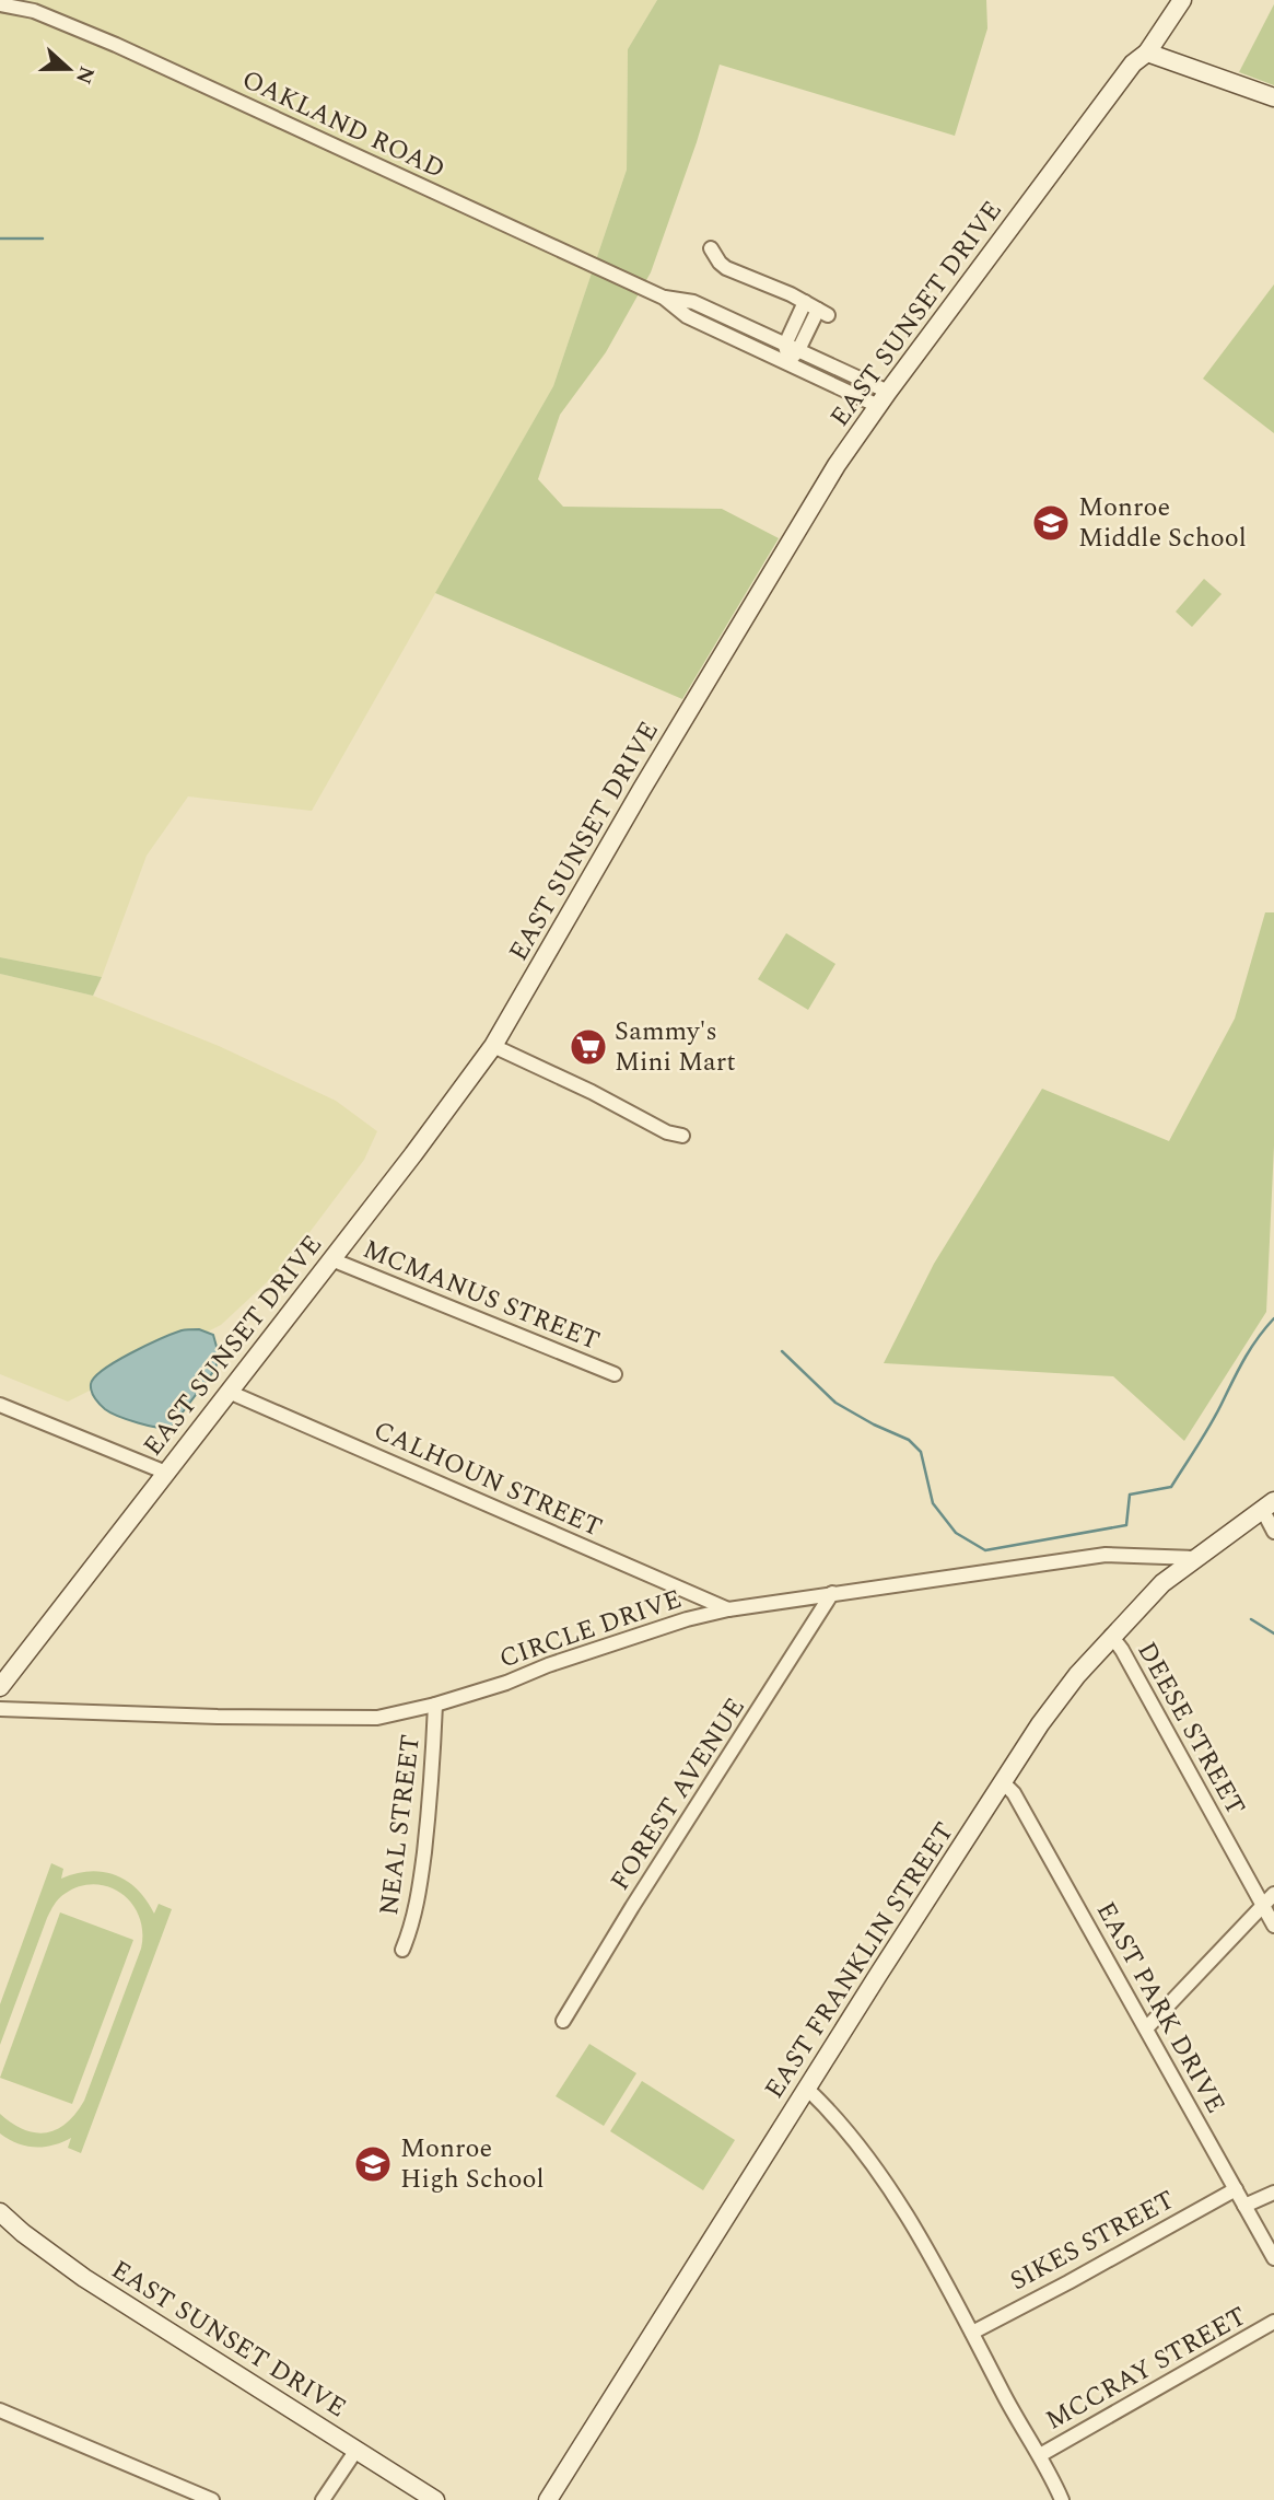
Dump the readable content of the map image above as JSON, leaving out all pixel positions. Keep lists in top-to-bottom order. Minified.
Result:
{"streets":{"street":["OAKLAND ROAD","EAST SUNSET DRIVE","MCMANUS STREET","CALHOUN STREET","CIRCLE DRIVE","DEESE STREET","FOREST AVENUE","NEAL STREET","EAST FRANKLIN STREET","EAST PARK DRIVE","SIKES STREET","MCCRAY STREET"]},"crossings":[["OAKLAND ROAD","EAST SUNSET DRIVE"],["EAST SUNSET DRIVE","MCMANUS STREET"],["EAST SUNSET DRIVE","CALHOUN STREET"],["CALHOUN STREET","CIRCLE DRIVE"],["CIRCLE DRIVE","FOREST AVENUE"],["CIRCLE DRIVE","NEAL STREET"],["CIRCLE DRIVE","EAST FRANKLIN STREET"],["DEESE STREET","EAST FRANKLIN STREET"],["EAST FRANKLIN STREET","EAST PARK DRIVE"],["EAST PARK DRIVE","SIKES STREET"]],"places":{"school or university":["Monroe Middle School","Monroe High School"],"supermarket":["Sammy's Mini Mart"]},"north":"right"}
